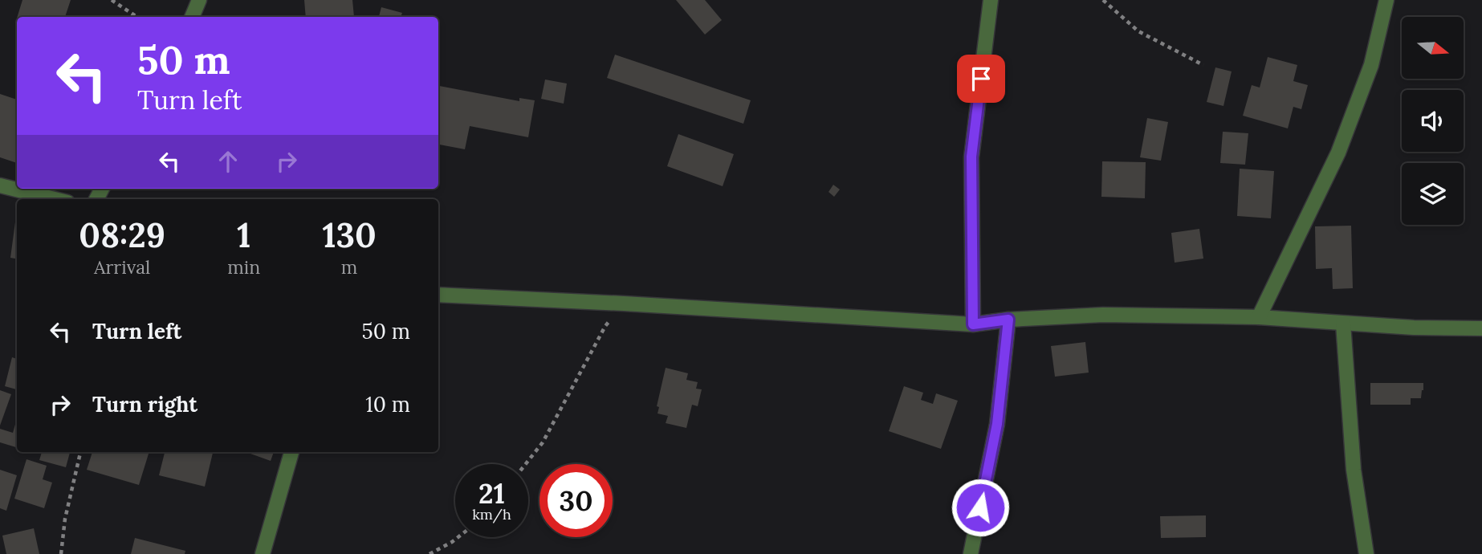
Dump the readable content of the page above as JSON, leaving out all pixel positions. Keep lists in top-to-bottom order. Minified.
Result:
{"north":"right","page":{"turn":["50 m","Turn left"],"eta":["08:29","Arrival","1","min","130","m"],"list":[{"name":"Turn left","value":"50 m"},{"name":"Turn right","value":"10 m"}],"speed":"21 km/h","limit":"30"}}
